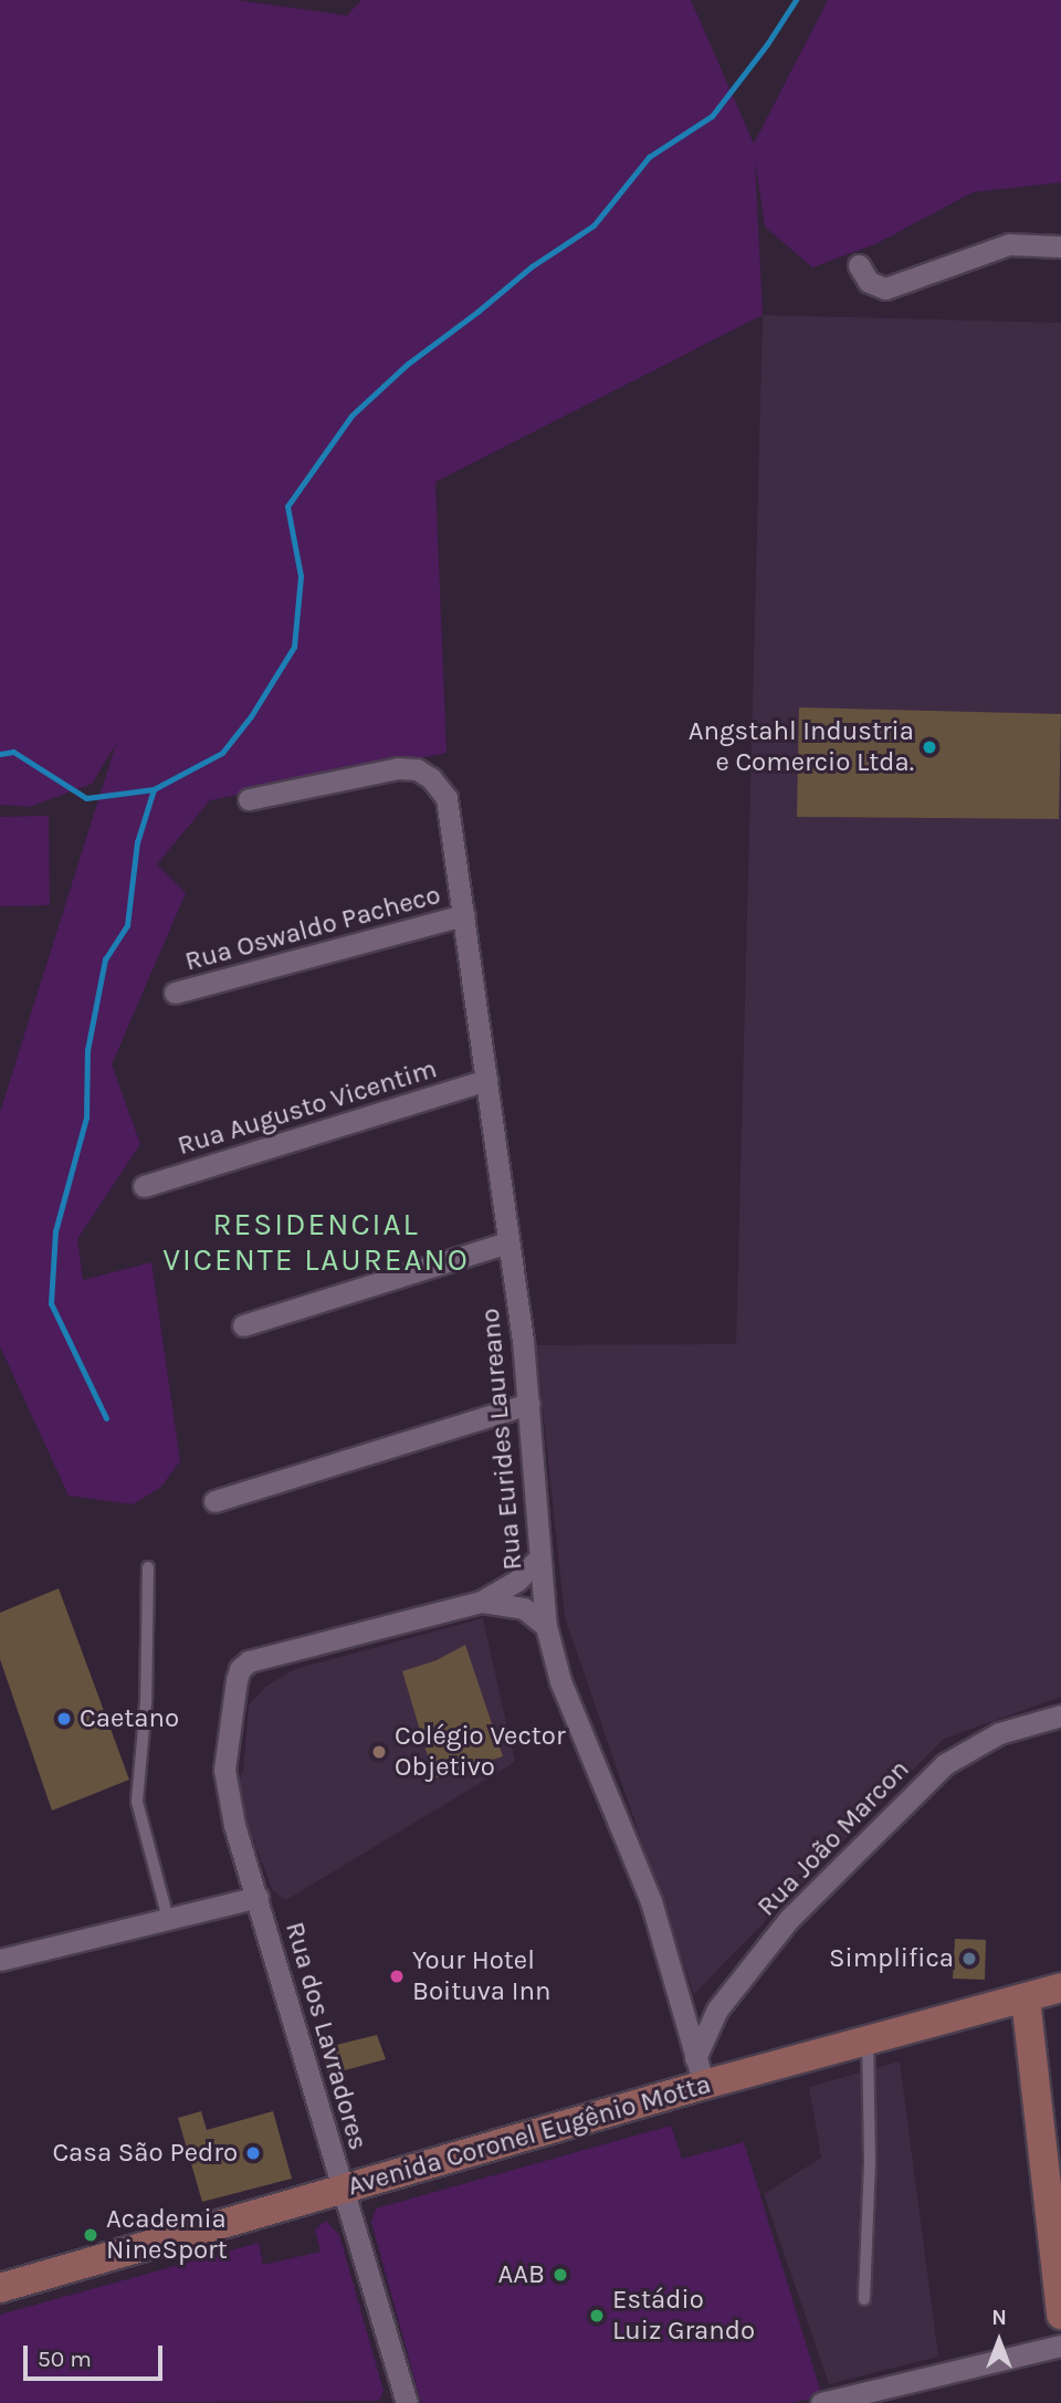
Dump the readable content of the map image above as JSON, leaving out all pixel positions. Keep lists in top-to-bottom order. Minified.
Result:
{"streets":{"main road":["Avenida Coronel Eugênio Motta"],"street":["Rua Oswaldo Pacheco","Rua Augusto Vicentim","Rua Eurides Laureano","Rua João Marcon","Rua dos Lavradores"]},"crossings":[["Rua Oswaldo Pacheco","Rua Eurides Laureano"],["Rua Augusto Vicentim","Rua Eurides Laureano"],["Rua Eurides Laureano","Rua João Marcon"],["Rua Eurides Laureano","Avenida Coronel Eugênio Motta"],["Rua João Marcon","Avenida Coronel Eugênio Motta"],["Rua dos Lavradores","Avenida Coronel Eugênio Motta"]],"districts":["RESIDENCIAL VICENTE LAUREANO"],"places":["Angstahl Industria e Comercio Ltda.","Caetano","Colégio Vector Objetivo","Simplifica","Your Hotel Boituva Inn","Casa São Pedro","Academia NineSport","AAB","Estádio Luiz Grando"],"scale_bar":"50 m","north":"top"}
